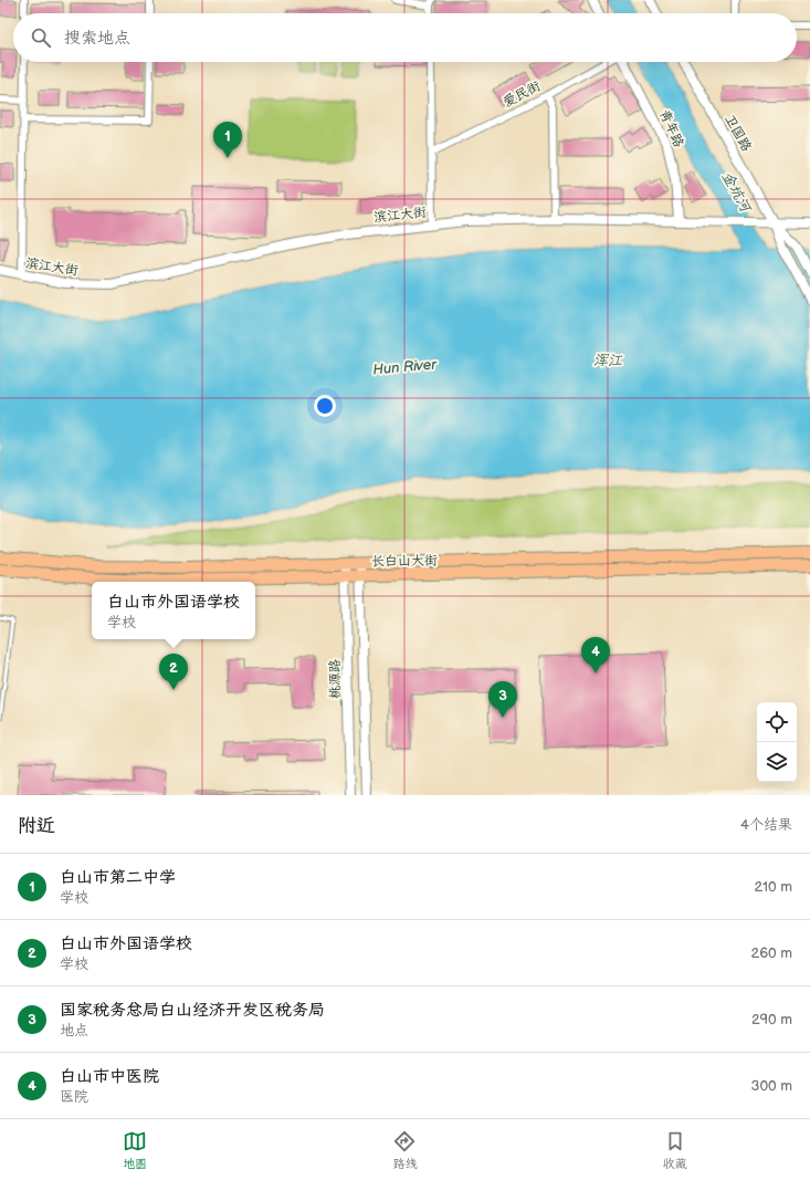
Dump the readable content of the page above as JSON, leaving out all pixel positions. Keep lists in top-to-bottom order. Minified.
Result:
{"streets":{"main road":["长白山大街"],"street":["爱民街","青年路","卫国路","滨江大街","桃源路"]},"crossings":[["青年路","滨江大街"],["卫国路","滨江大街"],["长白山大街","桃源路"]],"water":["金坑河","浑江","Hun River"],"page":{"search":"搜索地点","pins":["1","4","2","3"],"popup":["白山市外国语学校","学校"],"heading":["附近","4个结果"],"list":[{"mark":"1","name":"白山市第二中学","note":"学校","value":"210 m"},{"mark":"2","name":"白山市外国语学校","note":"学校","value":"260 m"},{"mark":"3","name":"国家税务总局白山经济开发区税务局","note":"地点","value":"290 m"},{"mark":"4","name":"白山市中医院","note":"医院","value":"300 m"}],"nav":["地图","路线","收藏"]}}
